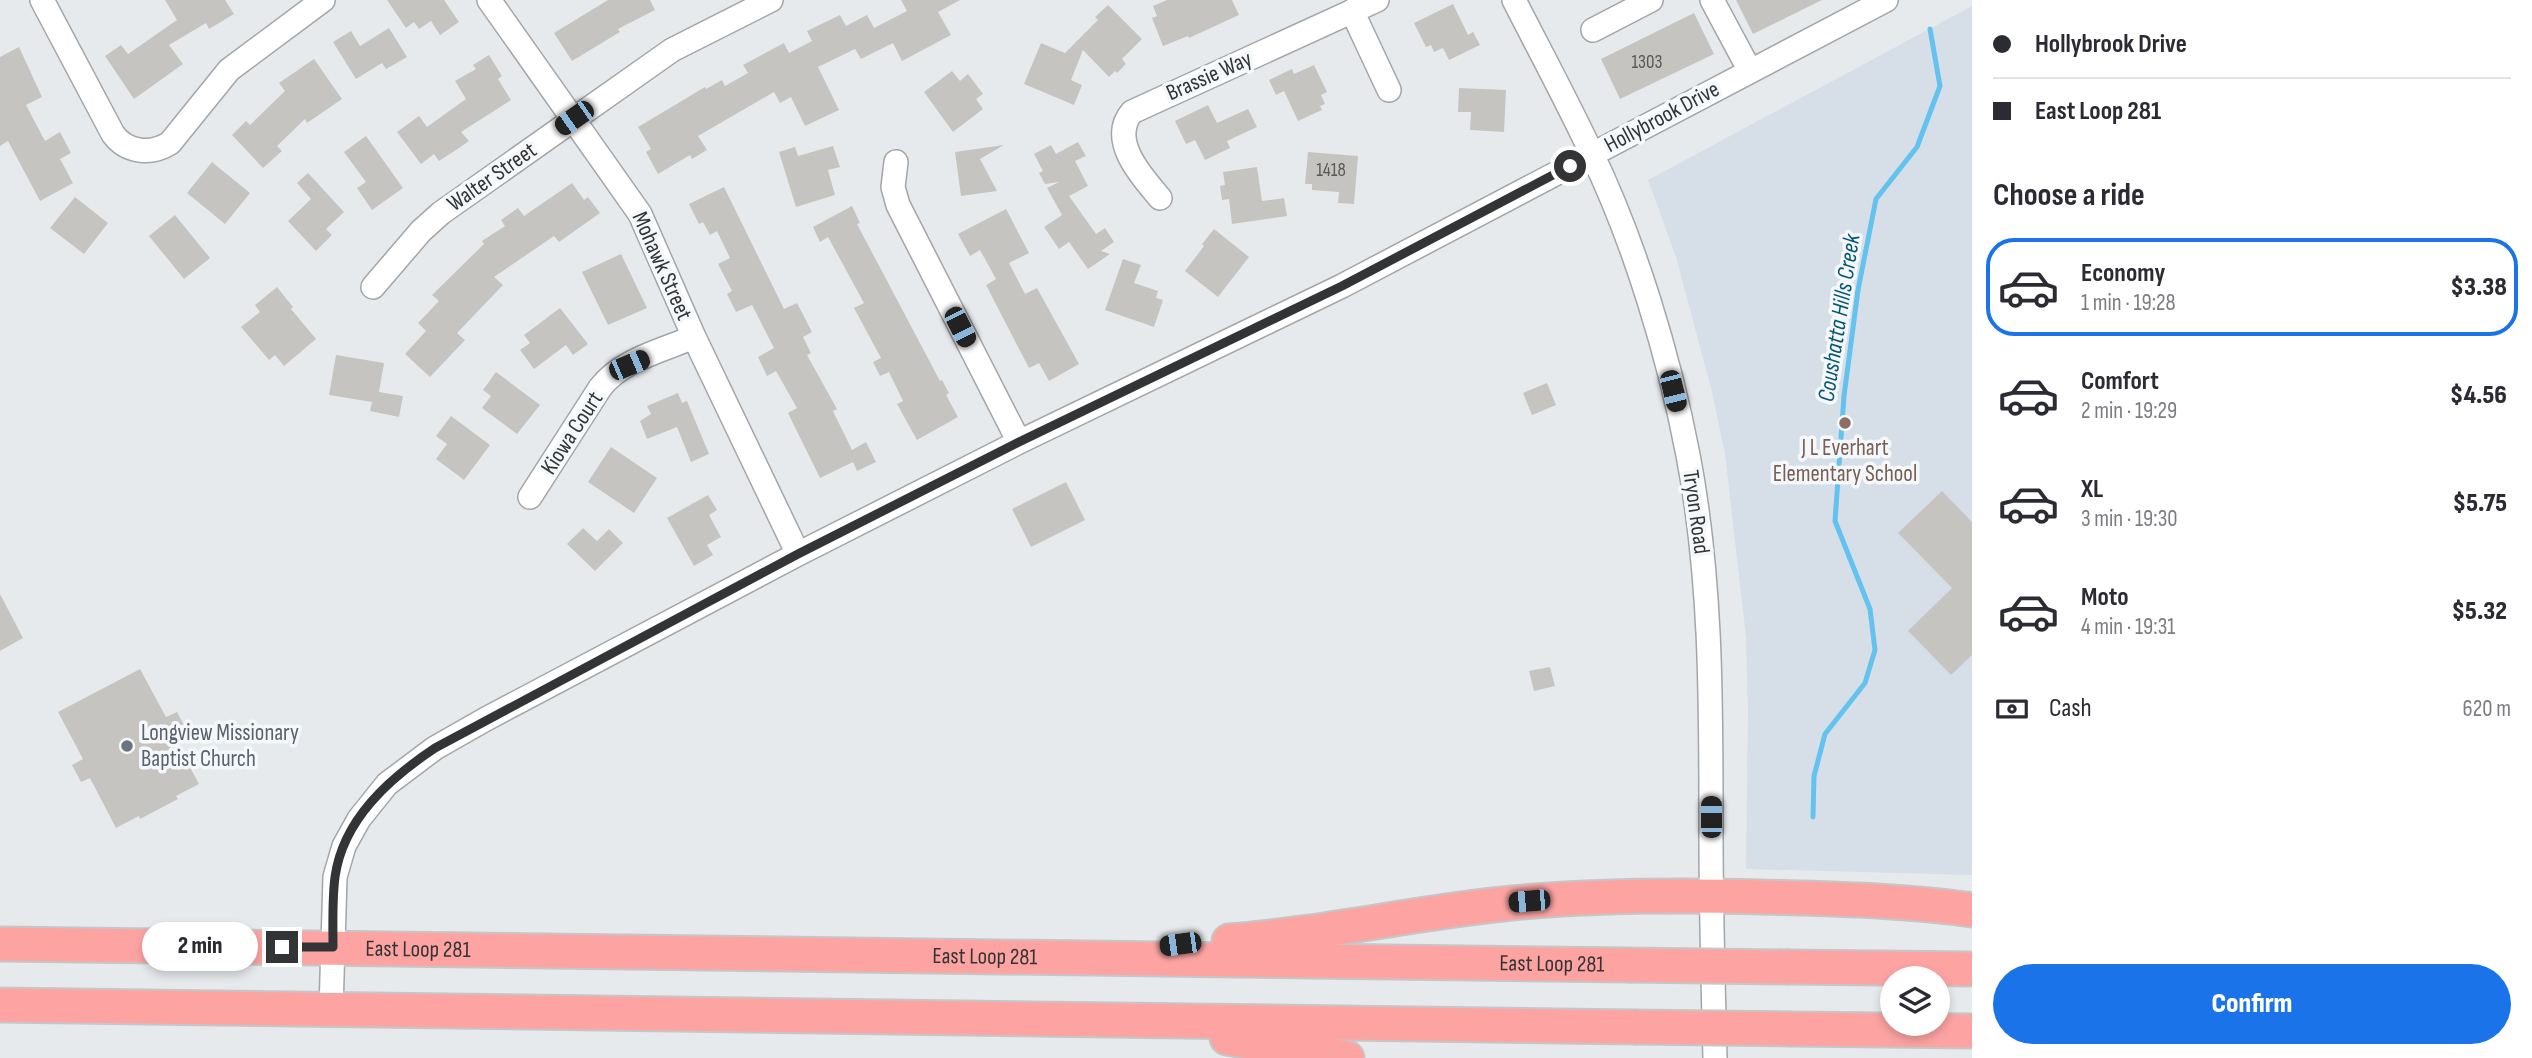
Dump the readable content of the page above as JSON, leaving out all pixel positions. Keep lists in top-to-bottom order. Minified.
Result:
{"streets":{"highway":["East Loop 281"],"street":["Brassie Way","Hollybrook Drive","Walter Street","Mohawk Street","Kiowa Court","Tryon Road"]},"crossings":[["Hollybrook Drive","Mohawk Street"],["Hollybrook Drive","Tryon Road"],["Hollybrook Drive","East Loop 281"],["Walter Street","Mohawk Street"],["Mohawk Street","Kiowa Court"]],"water":["Coushatta Hills Creek"],"places":["J L Everhart Elementary School","Longview Missionary Baptist Church"],"house_numbers":["1303","1418"],"page":{"banner":["Hollybrook Drive","East Loop 281"],"heading":"Choose a ride","list":[{"name":"Economy","note":"1 min · 19:28","value":"$3.38"},{"name":"Comfort","note":"2 min · 19:29","value":"$4.56"},{"name":"XL","note":"3 min · 19:30","value":"$5.75"},{"name":"Moto","note":"4 min · 19:31","value":"$5.32"}],"pay":["Cash","620 m"],"bubble":"2 min","buttons":"Confirm"}}
